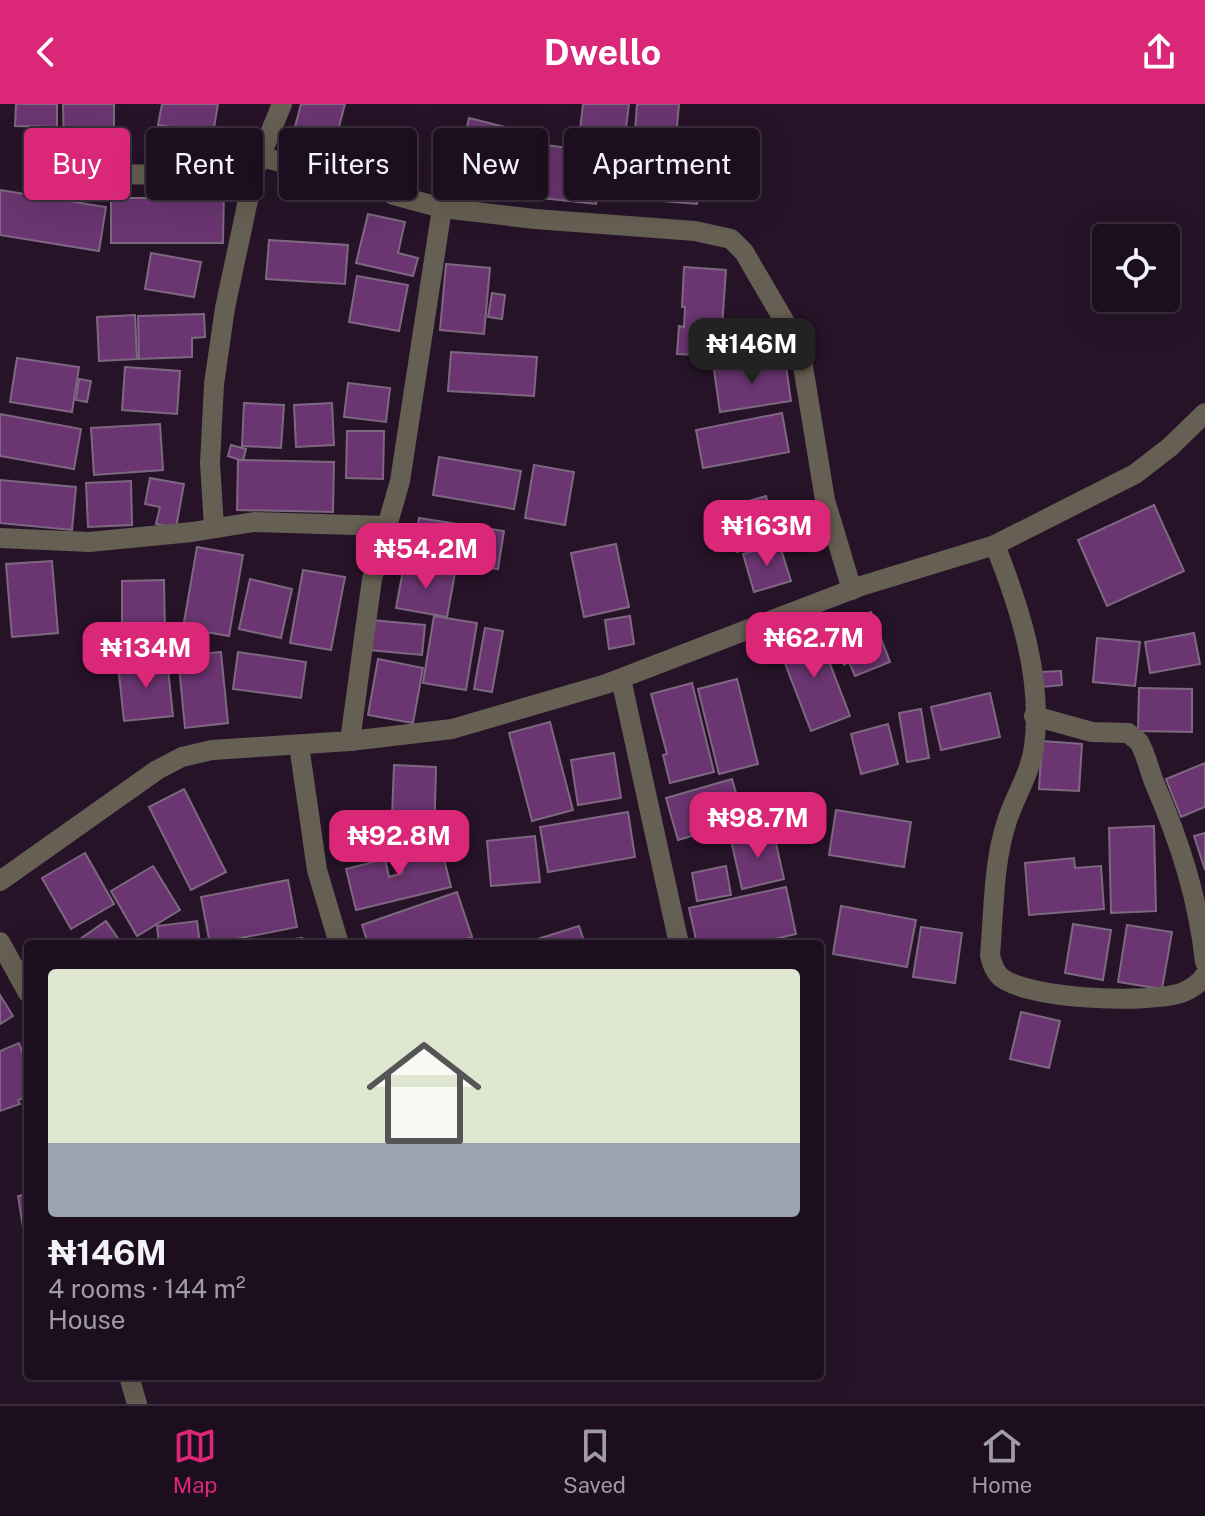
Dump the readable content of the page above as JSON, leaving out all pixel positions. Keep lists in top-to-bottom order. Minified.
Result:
{"page":{"header":"Dwello","chip":["Buy","Rent","Filters","New","Apartment"],"price":["₦146M","₦163M","₦54.2M","₦62.7M","₦134M","₦98.7M","₦92.8M"],"list":[{"name":"₦146M","note":"4 rooms · 144 m² · House"}],"tabs":["Map","Saved","Home"]}}
